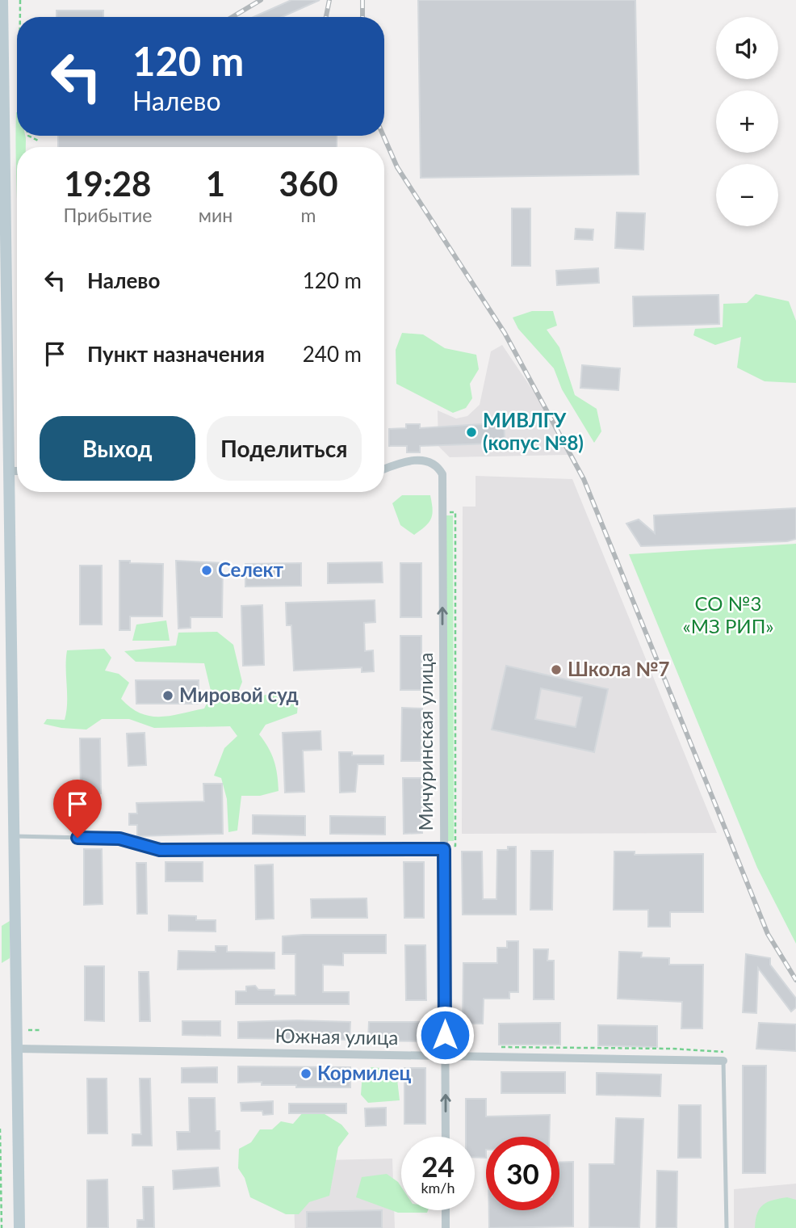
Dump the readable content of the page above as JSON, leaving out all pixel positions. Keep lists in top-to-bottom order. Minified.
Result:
{"streets":{"street":["Мичуринская улица","Южная улица"]},"crossings":[["Мичуринская улица","Южная улица"]],"one_way":["Мичуринская улица"],"parks":["СО №3 «МЗ РИП»"],"places":["МИВЛГУ (копус №8)","Селект","Школа №7","Мировой суд","Кормилец"],"page":{"map_buttons":["+","−"],"turn":["120 m","Налево"],"eta":["19:28","Прибытие","1","мин","360","m"],"list":[{"name":"Налево","value":"120 m"},{"name":"Пункт назначения","value":"240 m"}],"buttons":["Выход","Поделиться"],"speed":"24 km/h","limit":"30"}}
